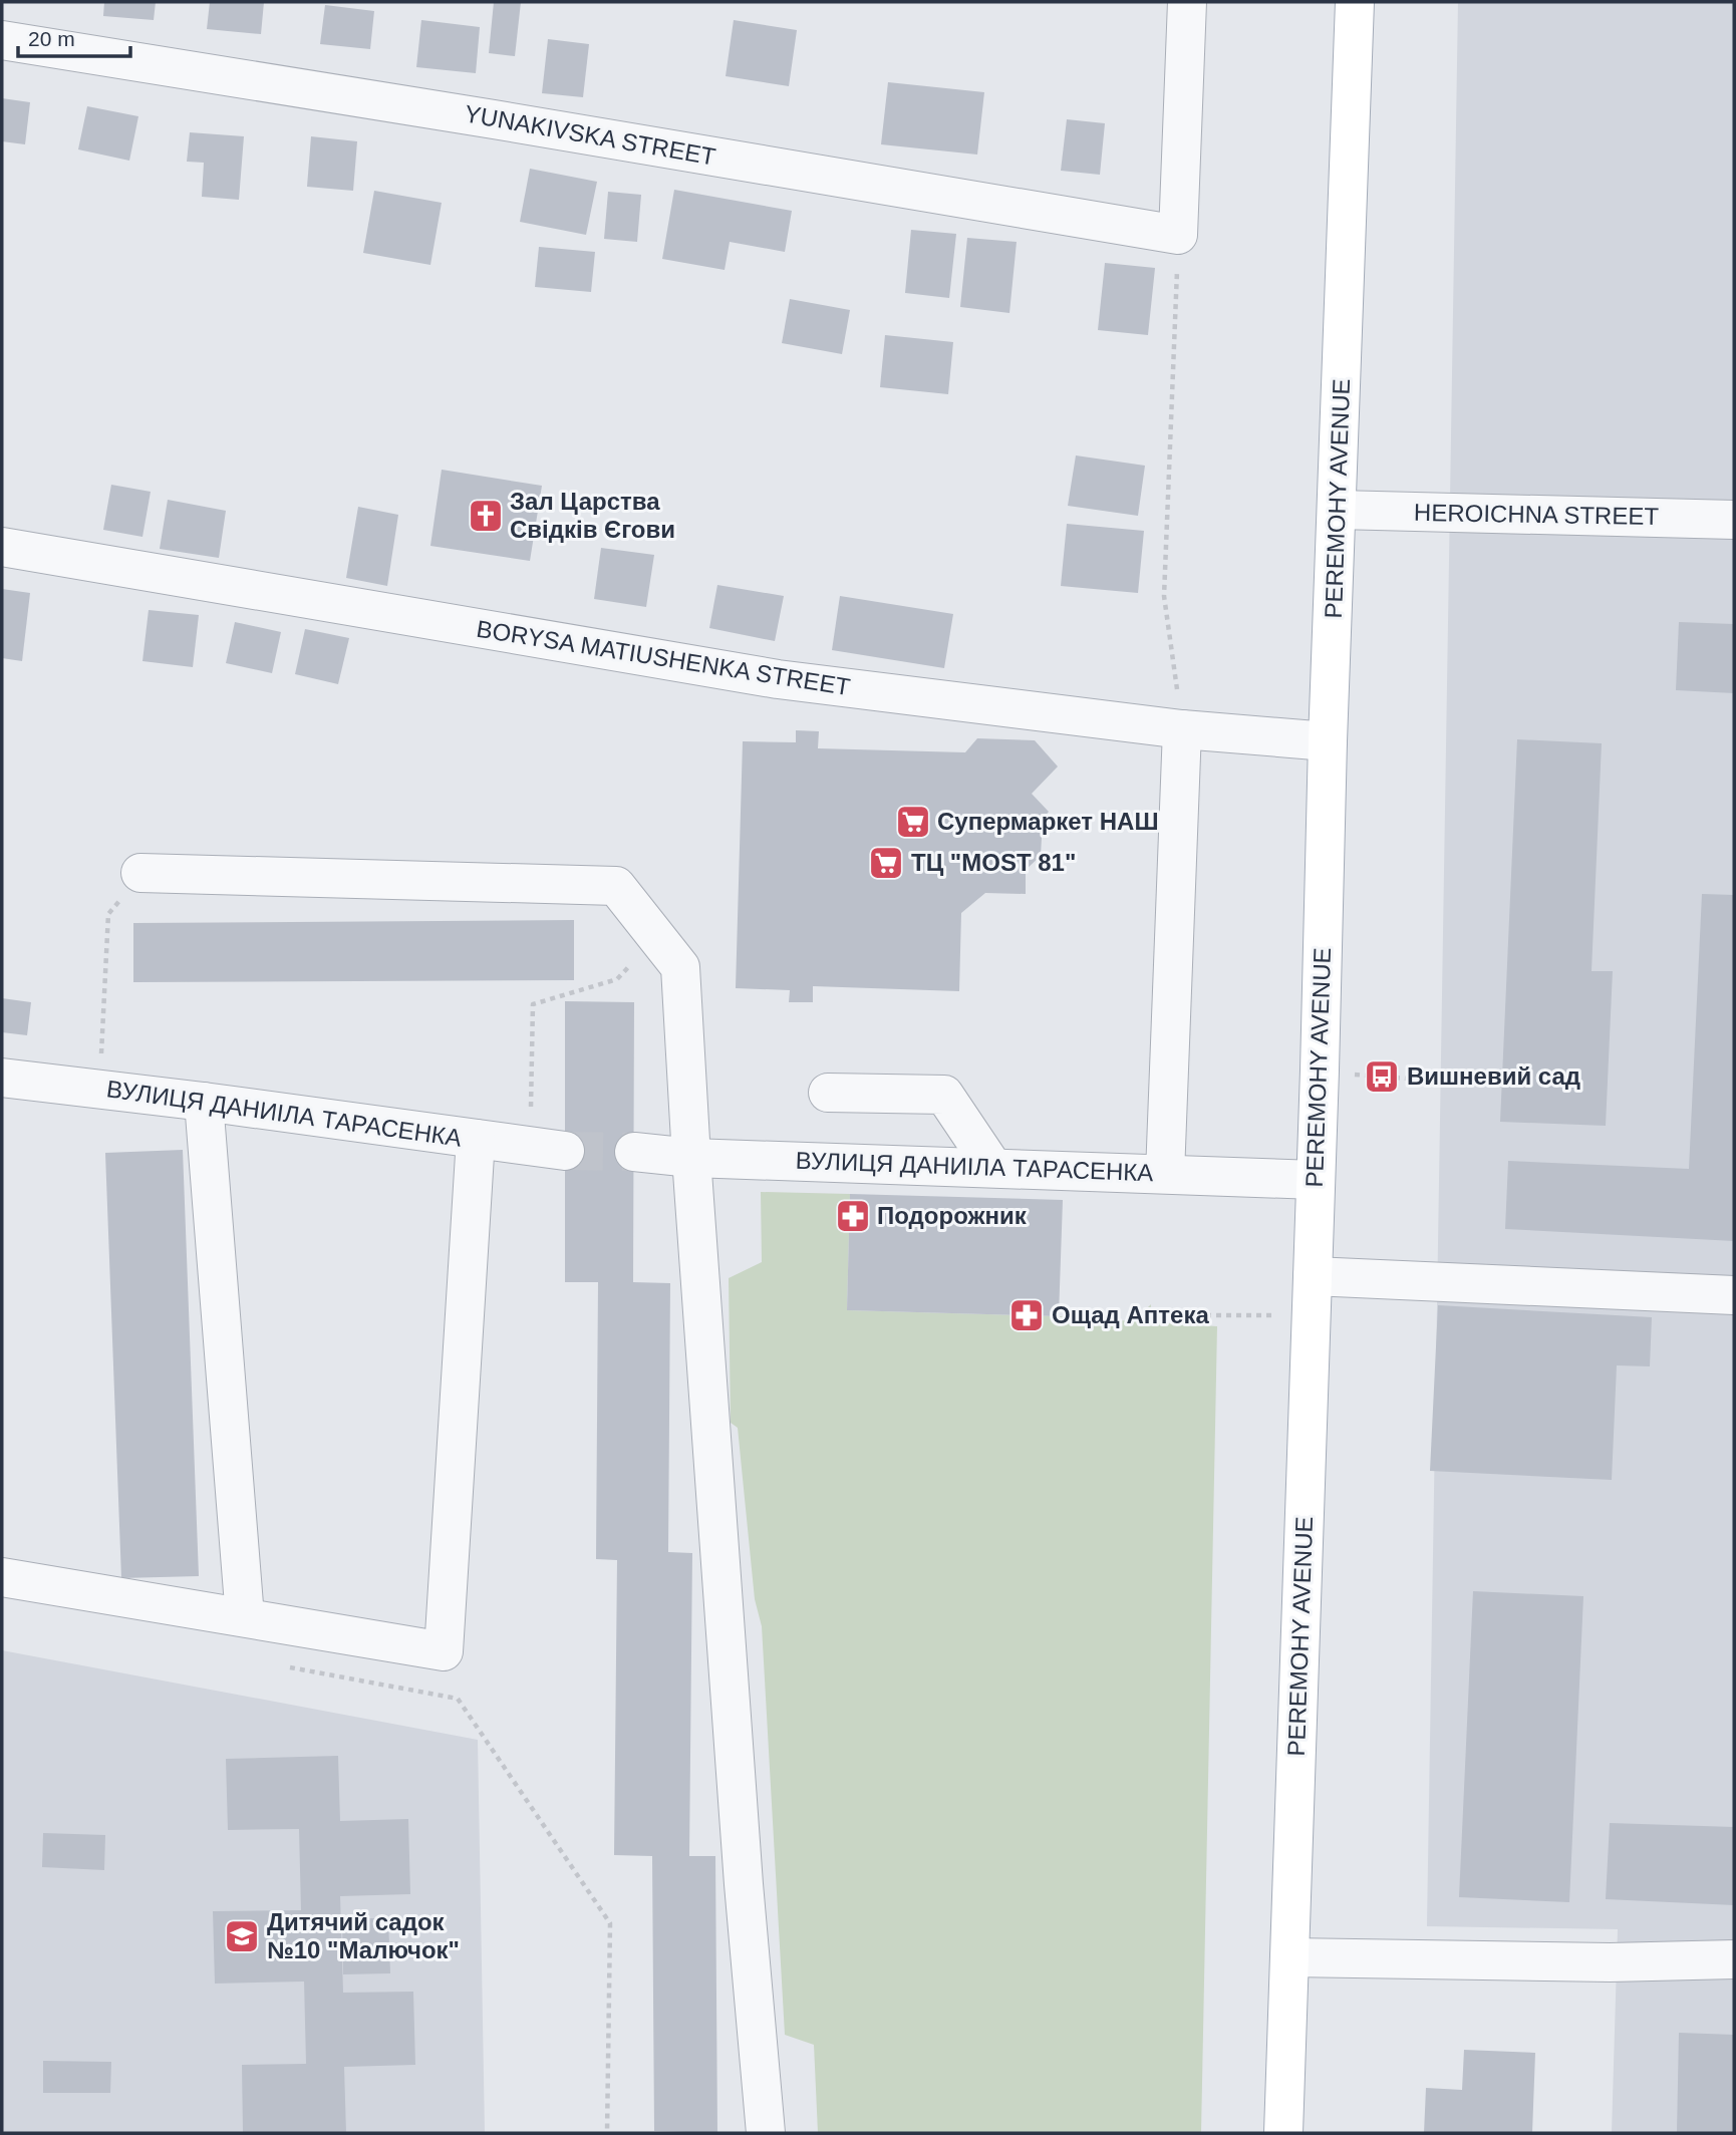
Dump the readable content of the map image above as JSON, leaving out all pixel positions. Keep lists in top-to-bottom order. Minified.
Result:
{"streets":{"main road":["PEREMOHY AVENUE"],"street":["YUNAKIVSKA STREET","HEROICHNA STREET","BORYSA MATIUSHENKA STREET","ВУЛИЦЯ ДАНИІЛА ТАРАСЕНКА"]},"crossings":[["PEREMOHY AVENUE","HEROICHNA STREET"],["PEREMOHY AVENUE","BORYSA MATIUSHENKA STREET"],["PEREMOHY AVENUE","ВУЛИЦЯ ДАНИІЛА ТАРАСЕНКА"]],"places":{"church":["Зал Царства Свідків Єгови"],"supermarket":["Супермаркет НАШ","ТЦ \"MOST 81\""],"bus stop":["Вишневий сад"],"pharmacy":["Подорожник","Ощад Аптека"],"school or university":["Дитячий садок №10 \"Малючок\""]},"scale_bar":"20 m"}
